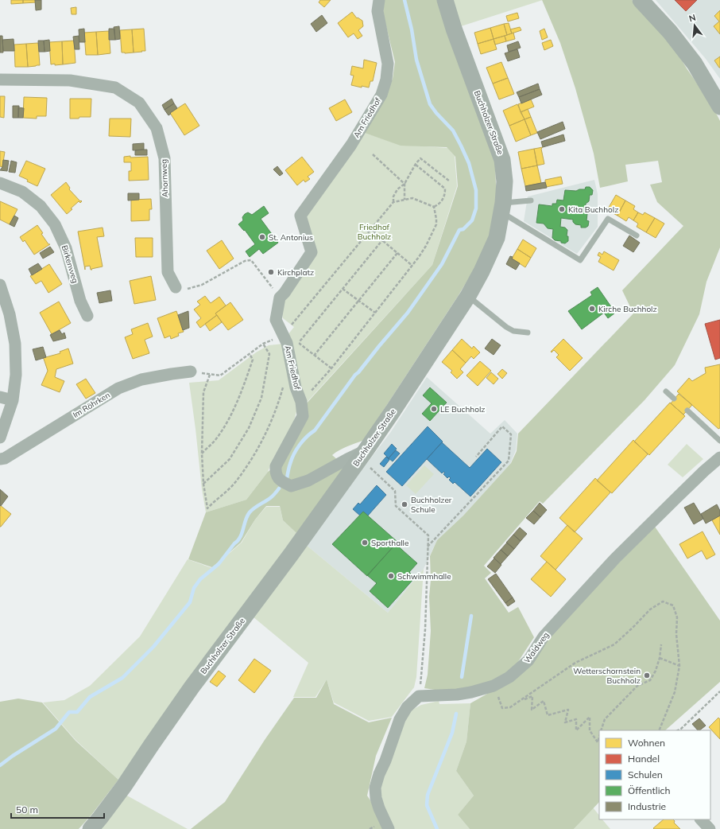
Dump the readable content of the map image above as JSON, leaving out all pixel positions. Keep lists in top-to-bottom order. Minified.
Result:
{"streets":{"street":["Am Friedhof","Buchholzer Straße","Ahornweg","Birkenweg","Im Röhrken","Waldweg"]},"crossings":[["Am Friedhof","Buchholzer Straße"]],"parks":["Friedhof Buchholz"],"places":["Kita Buchholz","St. Antonius","Kirchplatz","Kirche Buchholz","LE Buchholz","Buchholzer Schule","Sporthalle","Schwimmhalle","Wetterschornstein Buchholz"],"legend":["Wohnen","Handel","Schulen","Öffentlich","Industrie"],"scale_bar":"50 m","north":"top"}
